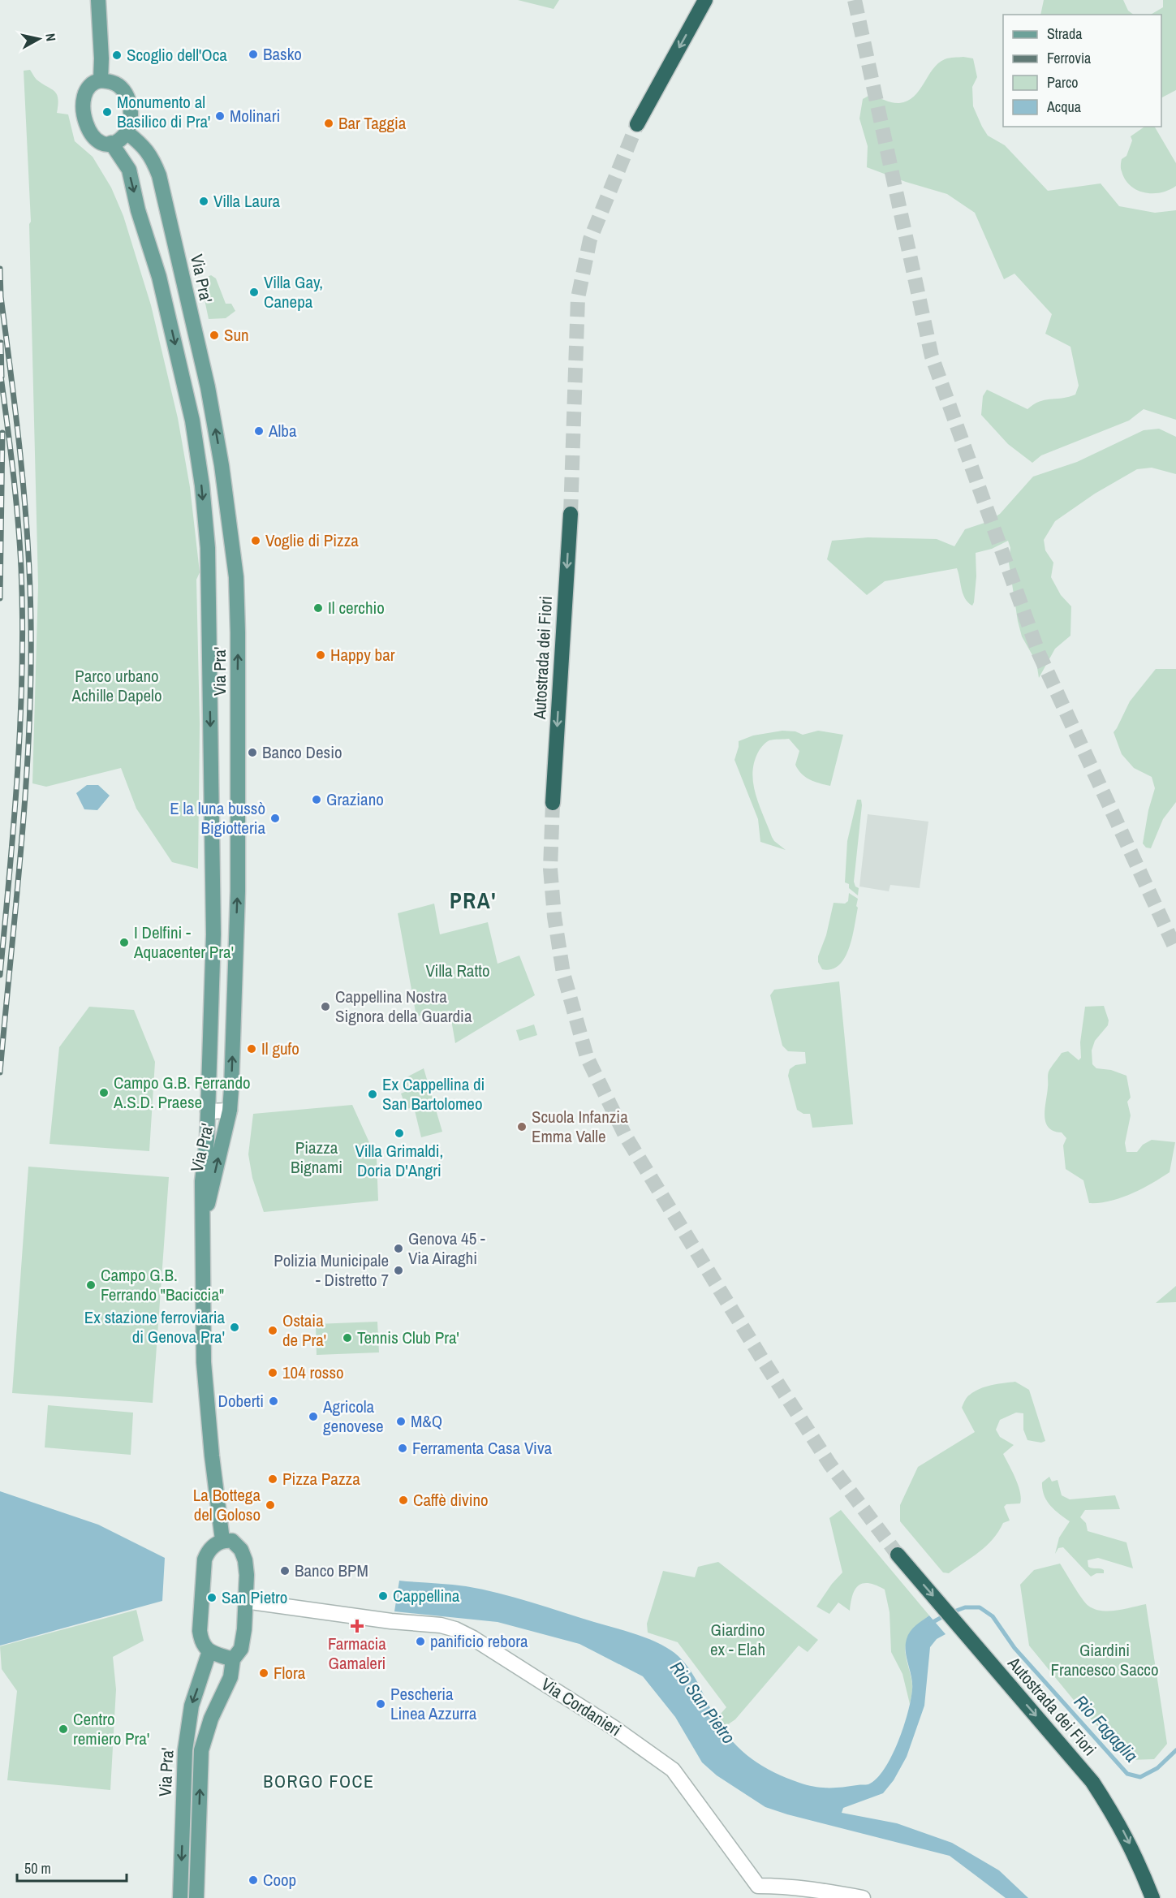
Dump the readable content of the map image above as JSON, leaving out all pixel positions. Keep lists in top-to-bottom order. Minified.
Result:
{"streets":{"highway":["Autostrada dei Fiori"],"main road":["Via Pra'"],"street":["Via Cordanieri"]},"crossings":[["Via Pra'","Via Cordanieri"]],"one_way":["Autostrada dei Fiori"],"districts":["PRA'","BORGO FOCE"],"water":["Rio San Pietro","Rio Fagaglia"],"parks":["Parco urbano Achille Dapelo","Villa Ratto","Piazza Bignami","Giardino ex - Elah","Giardini Francesco Sacco"],"places":{"other":["Basko","Scoglio dell'Oca","Monumento al Basilico di Pra'","Molinari","Bar Taggia","Villa Laura","Villa Gay, Canepa","Sun","Alba","Voglie di Pizza","Il cerchio","Happy bar","Banco Desio","Graziano","E la luna bussò Bigiotteria","I Delfini - Aquacenter Pra'","Cappellina Nostra Signora della Guardia","Il gufo","Campo G.B. Ferrando A.S.D. Praese","Ex Cappellina di San Bartolomeo","Scuola Infanzia Emma Valle","Villa Grimaldi, Doria D'Angri","Genova 45 - Via Airaghi","Polizia Municipale - Distretto 7","Campo G.B. Ferrando \"Baciccia\"","Ex stazione ferroviaria di Genova Pra'","Ostaia de Pra'","Tennis Club Pra'","104 rosso","Doberti","Agricola genovese","M&Q","Ferramenta Casa Viva","Pizza Pazza","Caffè divino","La Bottega del Goloso","Banco BPM","Cappellina","San Pietro","panificio rebora","Flora","Pescheria Linea Azzurra","Centro remiero Pra'","Coop"],"health":["Farmacia Gamaleri"]},"legend":["Strada","Ferrovia","Parco","Acqua"],"scale_bar":"50 m","north":"right"}
